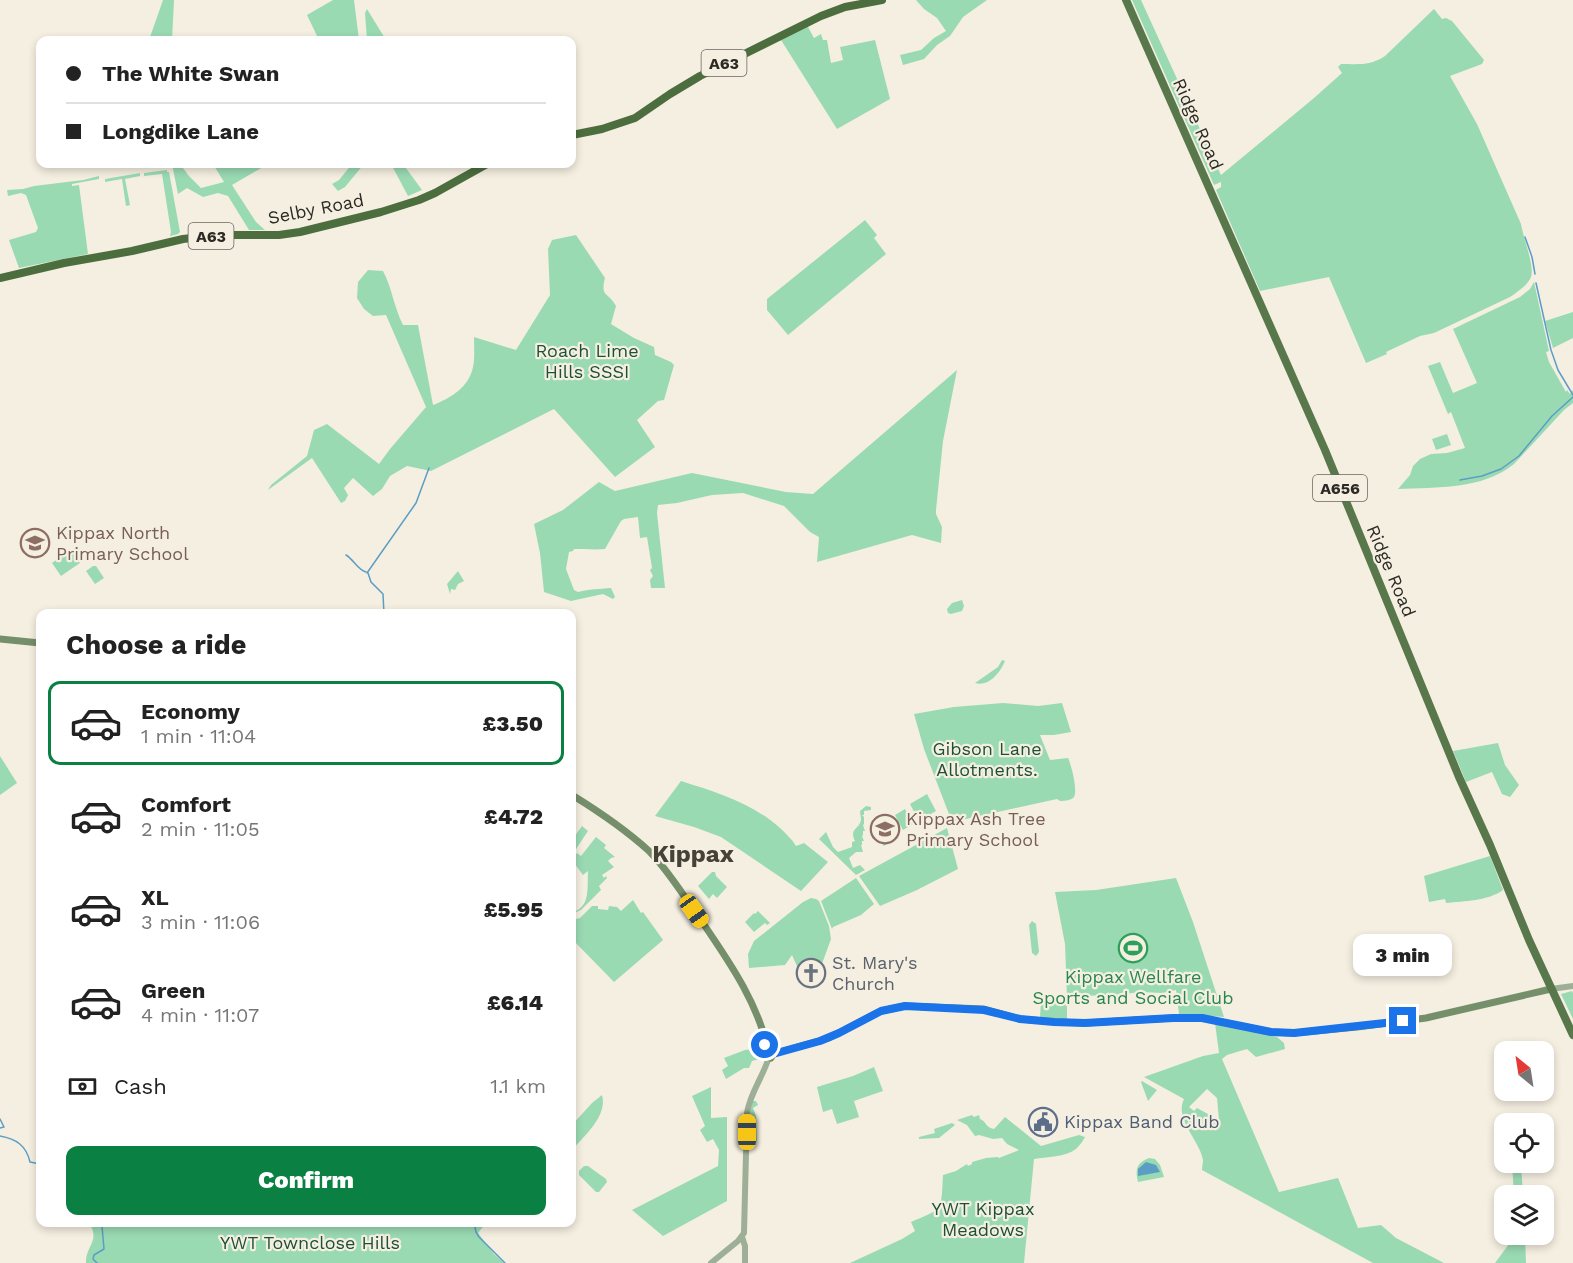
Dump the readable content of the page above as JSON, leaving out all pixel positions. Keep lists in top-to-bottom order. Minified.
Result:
{"streets":{"highway":["A63","Selby Road"],"main road":["Ridge Road","A656"]},"crossings":[["Ridge Road","A656"]],"districts":["Kippax"],"parks":["Roach Lime Hills SSSI","Gibson Lane Allotments.","YWT Kippax Meadows","YWT Townclose Hills"],"places":{"school or university":["Kippax North Primary School","Kippax Ash Tree Primary School"],"sports":["Kippax Wellfare Sports and Social Club"],"church":["St. Mary's Church"],"public building":["Kippax Band Club"]},"north":"top left","page":{"banner":["The White Swan","Longdike Lane"],"heading":"Choose a ride","list":[{"name":"Economy","note":"1 min · 11:04","value":"£3.50"},{"name":"Comfort","note":"2 min · 11:05","value":"£4.72"},{"name":"XL","note":"3 min · 11:06","value":"£5.95"},{"name":"Green","note":"4 min · 11:07","value":"£6.14"}],"bubble":"3 min","pay":["Cash","1.1 km"],"buttons":"Confirm"}}
